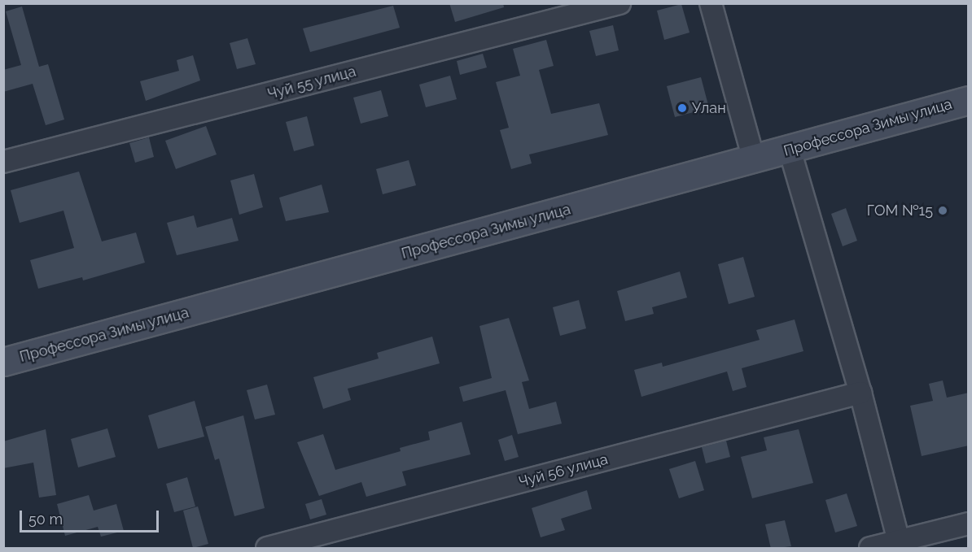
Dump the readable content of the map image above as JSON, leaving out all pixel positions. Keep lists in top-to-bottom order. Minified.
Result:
{"streets":{"street":["Чуй 55 улица","Профессора Зимы улица","Чуй 56 улица"]},"places":["Улан","ГОМ №15"],"scale_bar":"50 m"}
